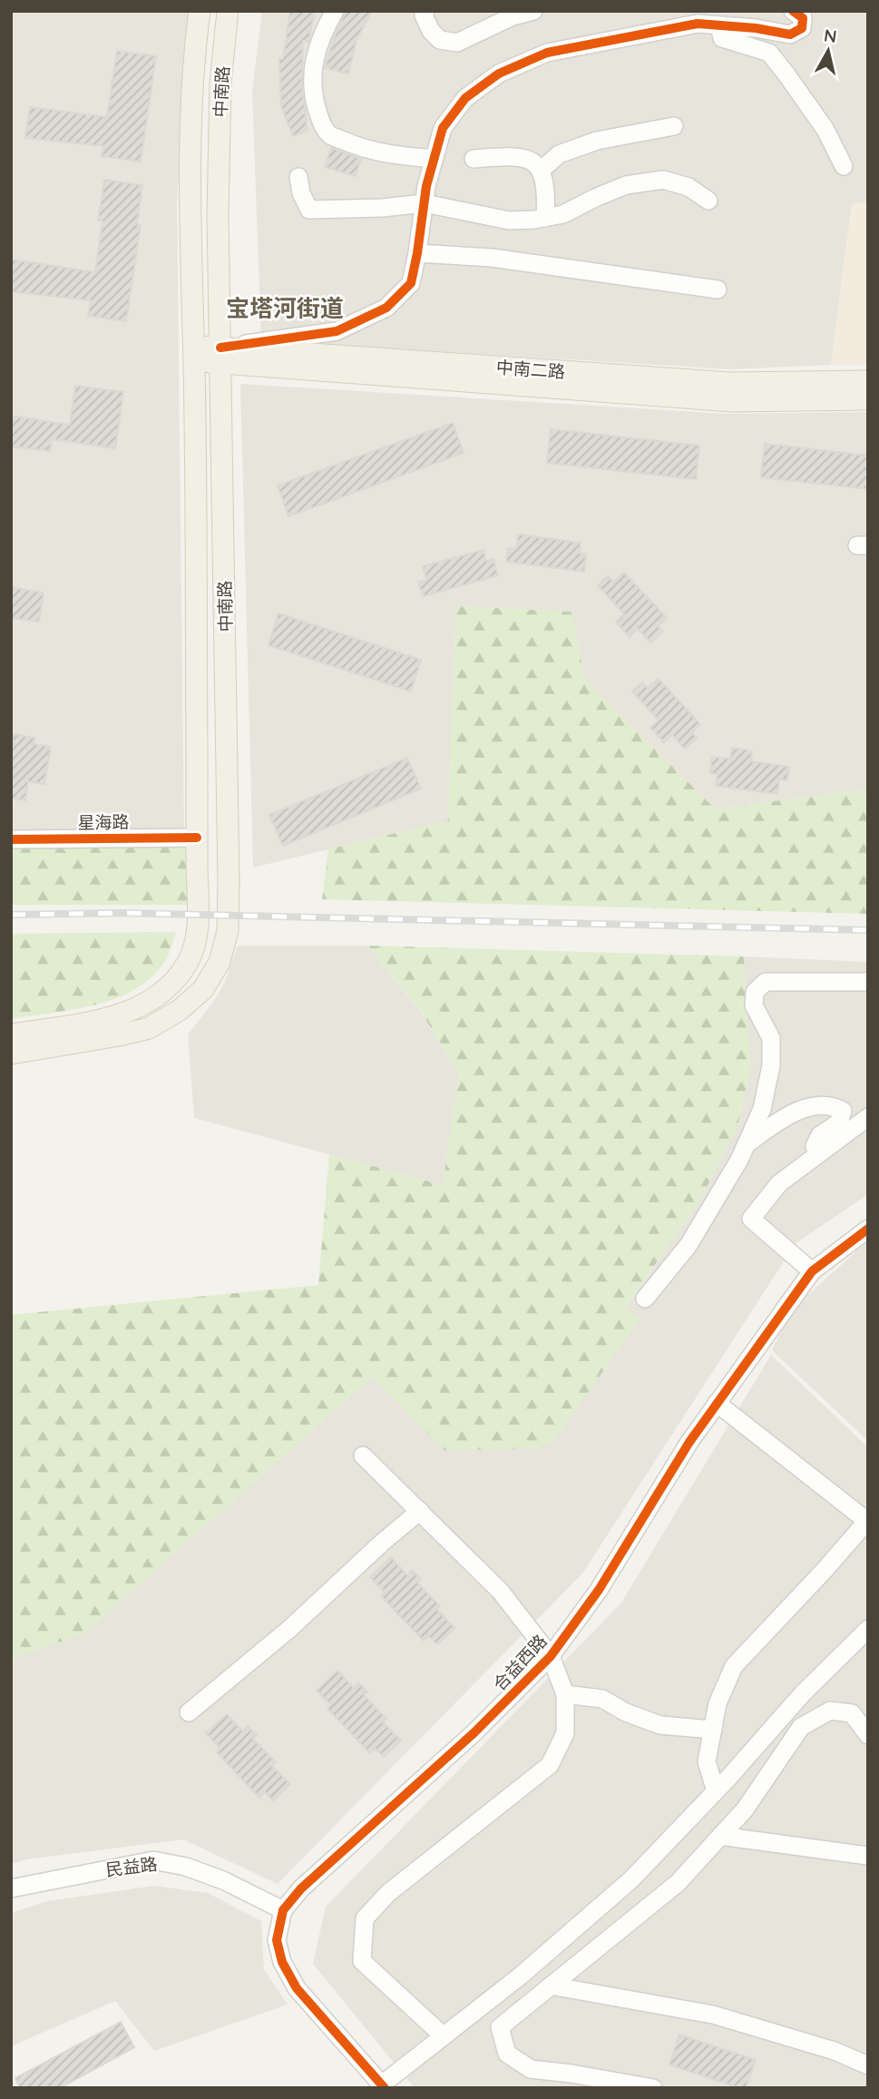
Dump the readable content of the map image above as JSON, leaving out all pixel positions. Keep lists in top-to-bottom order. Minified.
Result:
{"streets":{"main road":["中南路","中南二路"],"street":["星海路","合益西路","民益路"]},"crossings":[["中南路","中南二路"],["中南路","星海路"],["合益西路","民益路"]],"districts":["宝塔河街道"],"north":"top"}
